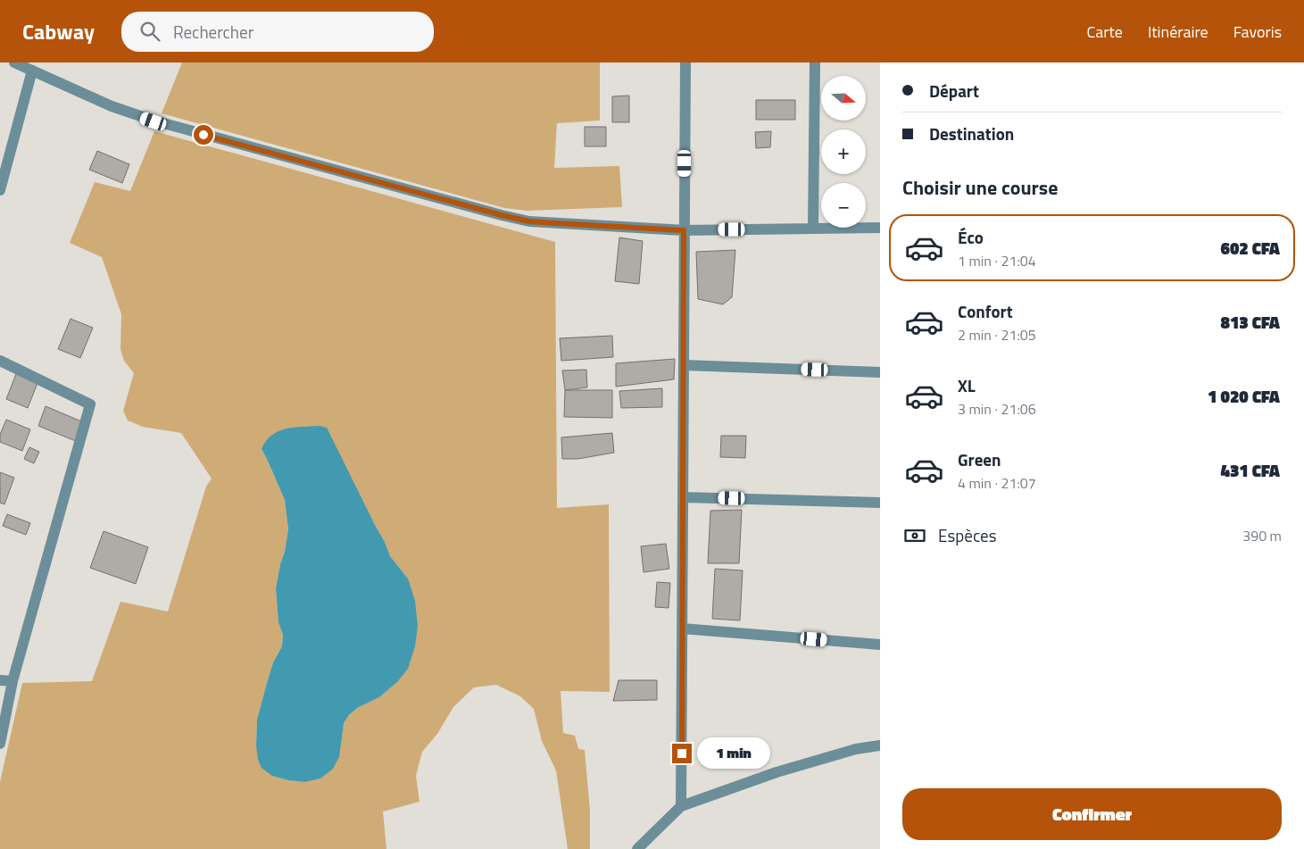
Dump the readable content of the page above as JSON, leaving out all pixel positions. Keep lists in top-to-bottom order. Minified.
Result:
{"north":"right","page":{"header":"Cabway","search":"Rechercher","nav":["Carte","Itinéraire","Favoris"],"banner":["Départ","Destination"],"map_buttons":["+","−"],"heading":"Choisir une course","list":[{"name":"Éco","note":"1 min · 21:04","value":"602 CFA"},{"name":"Confort","note":"2 min · 21:05","value":"813 CFA"},{"name":"XL","note":"3 min · 21:06","value":"1 020 CFA"},{"name":"Green","note":"4 min · 21:07","value":"431 CFA"}],"pay":["Espèces","390 m"],"bubble":"1 min","buttons":"Confirmer"}}
